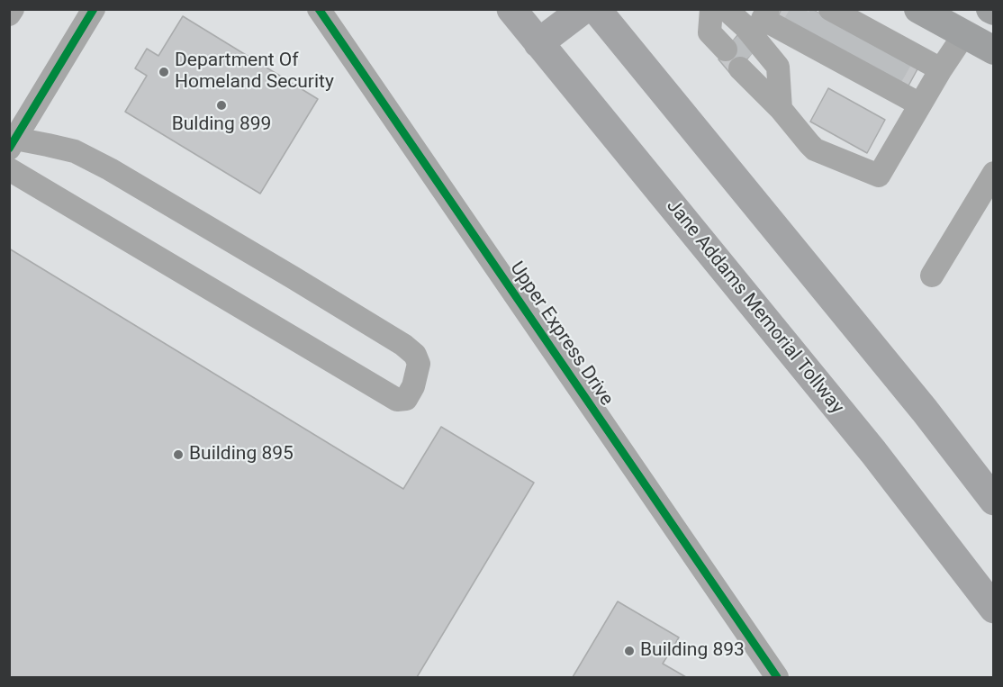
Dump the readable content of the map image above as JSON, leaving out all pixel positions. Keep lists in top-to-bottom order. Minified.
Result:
{"streets":{"highway":["Jane Addams Memorial Tollway"],"street":["Upper Express Drive"]},"places":["Department Of Homeland Security","Bulding 899","Building 895","Building 893"]}
